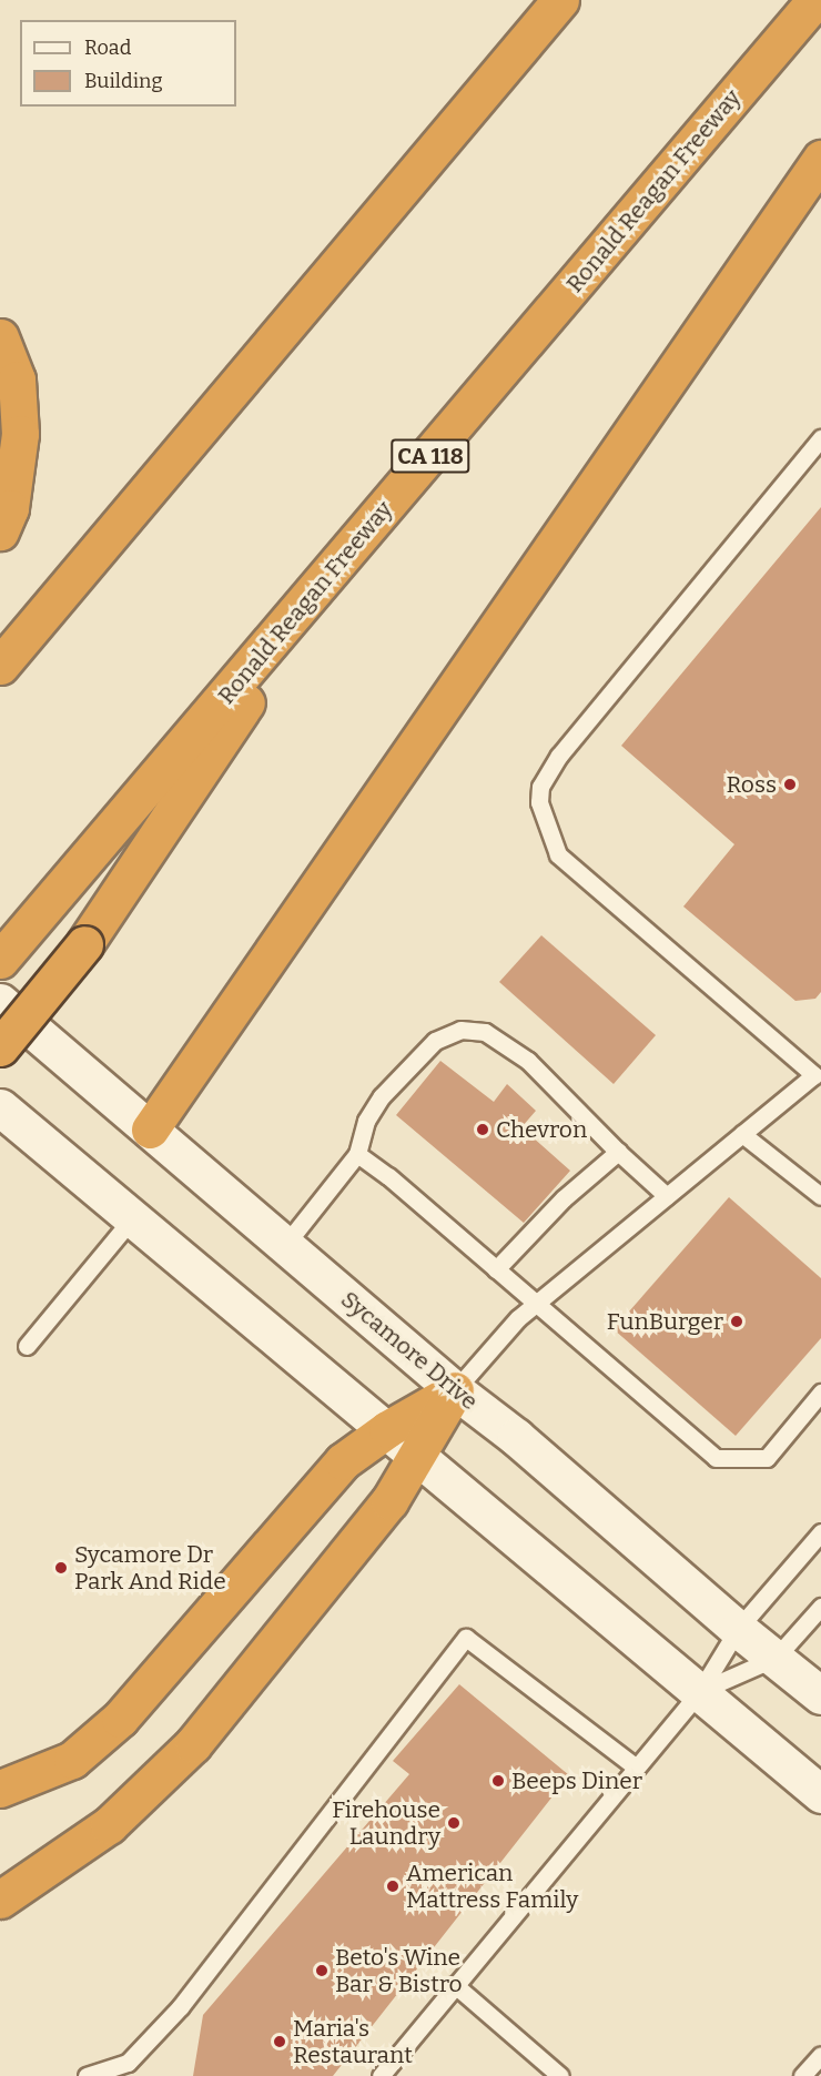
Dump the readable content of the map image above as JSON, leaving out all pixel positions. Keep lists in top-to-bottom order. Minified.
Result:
{"streets":{"highway":["Ronald Reagan Freeway","CA 118"],"main road":["Sycamore Drive"]},"places":["Ross","Chevron","FunBurger","Sycamore Dr Park And Ride","Beeps Diner","Firehouse Laundry","American Mattress Family","Beto's Wine Bar & Bistro","Maria's Restaurant"],"legend":["Road","Building"]}
